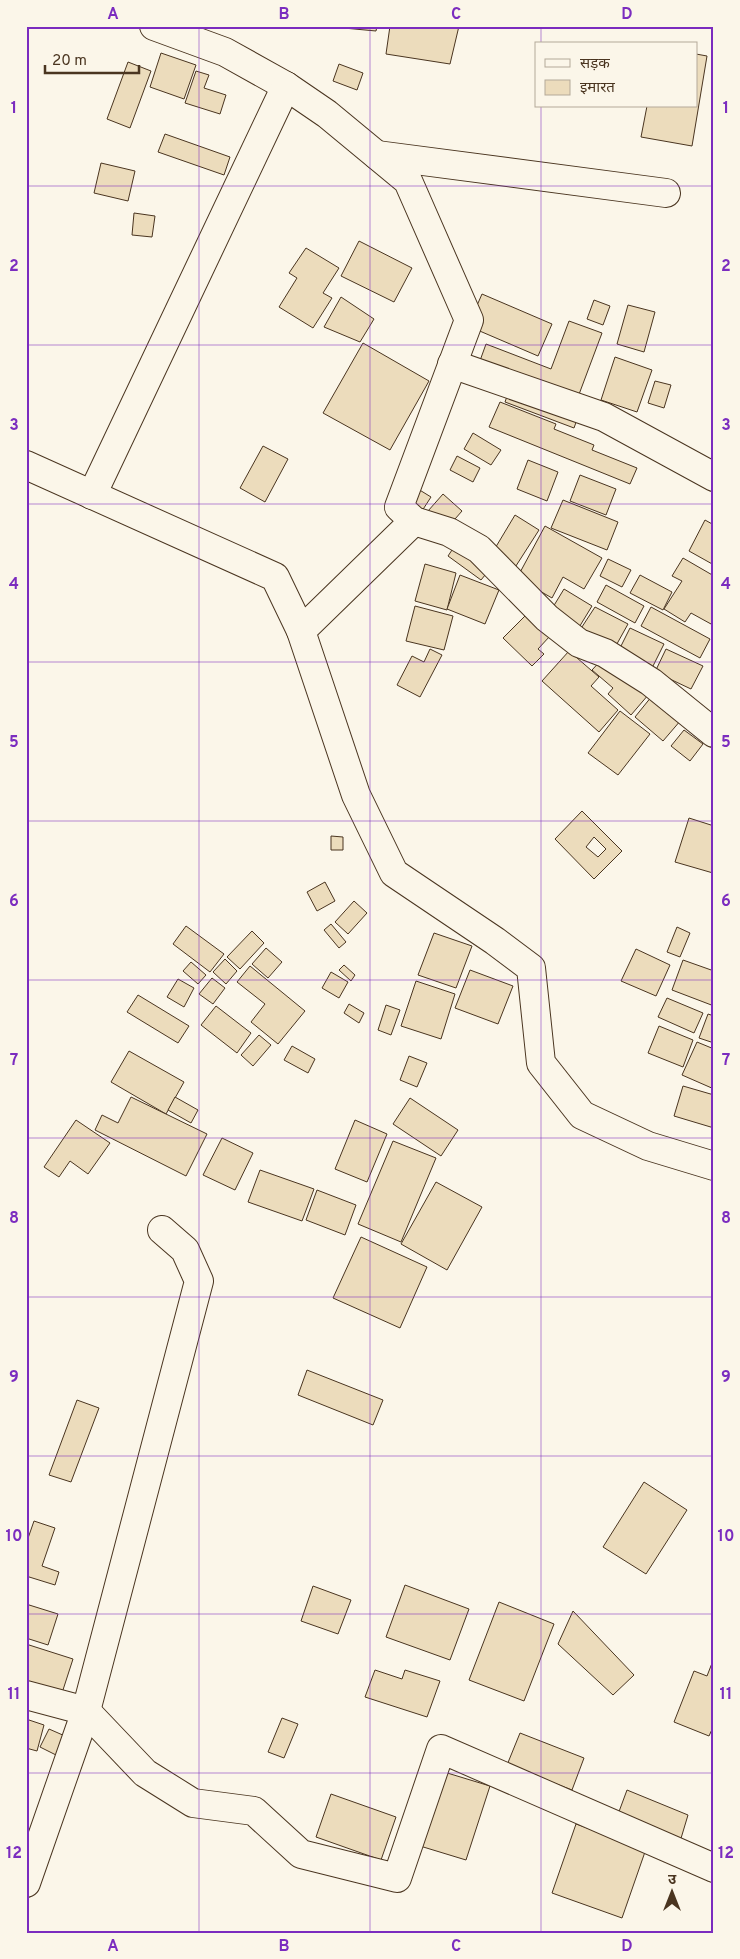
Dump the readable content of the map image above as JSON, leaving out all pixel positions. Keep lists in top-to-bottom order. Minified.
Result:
{"legend":["सड़क","इमारत"],"scale_bar":"20 m","north":"top","grid":{"columns":["A","B","C","D"],"rows":["1","2","3","4","5","6","7","8","9","10","11","12"]}}
